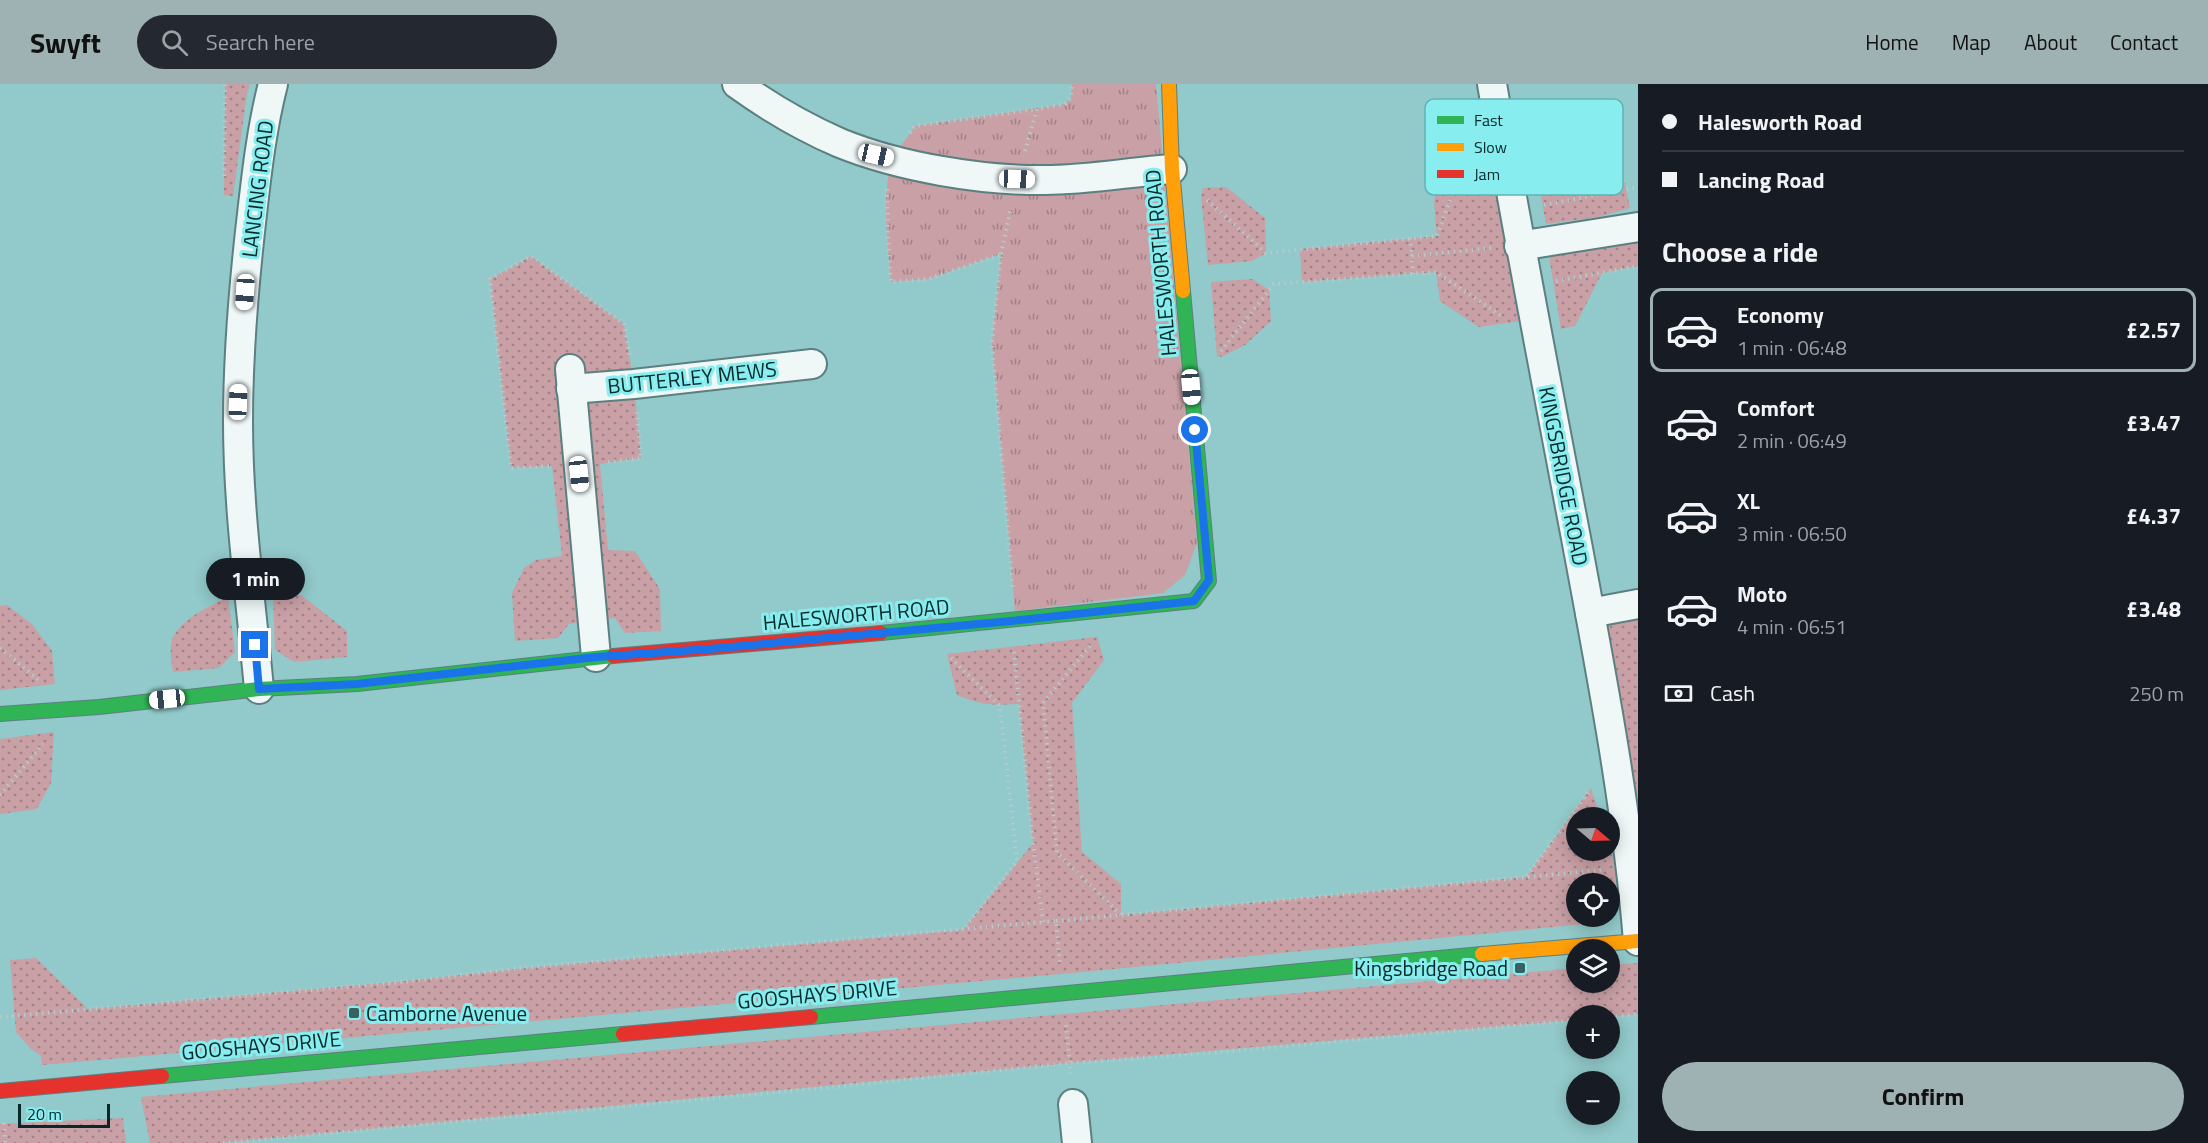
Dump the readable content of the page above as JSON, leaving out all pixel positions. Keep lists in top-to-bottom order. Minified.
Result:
{"streets":{"street":["LANCING ROAD","HALESWORTH ROAD","BUTTERLEY MEWS","KINGSBRIDGE ROAD","GOOSHAYS DRIVE"]},"crossings":[["LANCING ROAD","HALESWORTH ROAD"],["HALESWORTH ROAD","BUTTERLEY MEWS"],["KINGSBRIDGE ROAD","GOOSHAYS DRIVE"]],"places":{"transit":["Kingsbridge Road","Camborne Avenue"]},"legend":["Fast","Slow","Jam"],"scale_bar":"20 m","north":"right","page":{"header":"Swyft","search":"Search here","nav":["Home","Map","About","Contact"],"banner":["Halesworth Road","Lancing Road"],"heading":"Choose a ride","list":[{"name":"Economy","note":"1 min · 06:48","value":"£2.57"},{"name":"Comfort","note":"2 min · 06:49","value":"£3.47"},{"name":"XL","note":"3 min · 06:50","value":"£4.37"},{"name":"Moto","note":"4 min · 06:51","value":"£3.48"}],"bubble":"1 min","pay":["Cash","250 m"],"map_buttons":["+","−"],"buttons":"Confirm","scale":"20 m"}}
